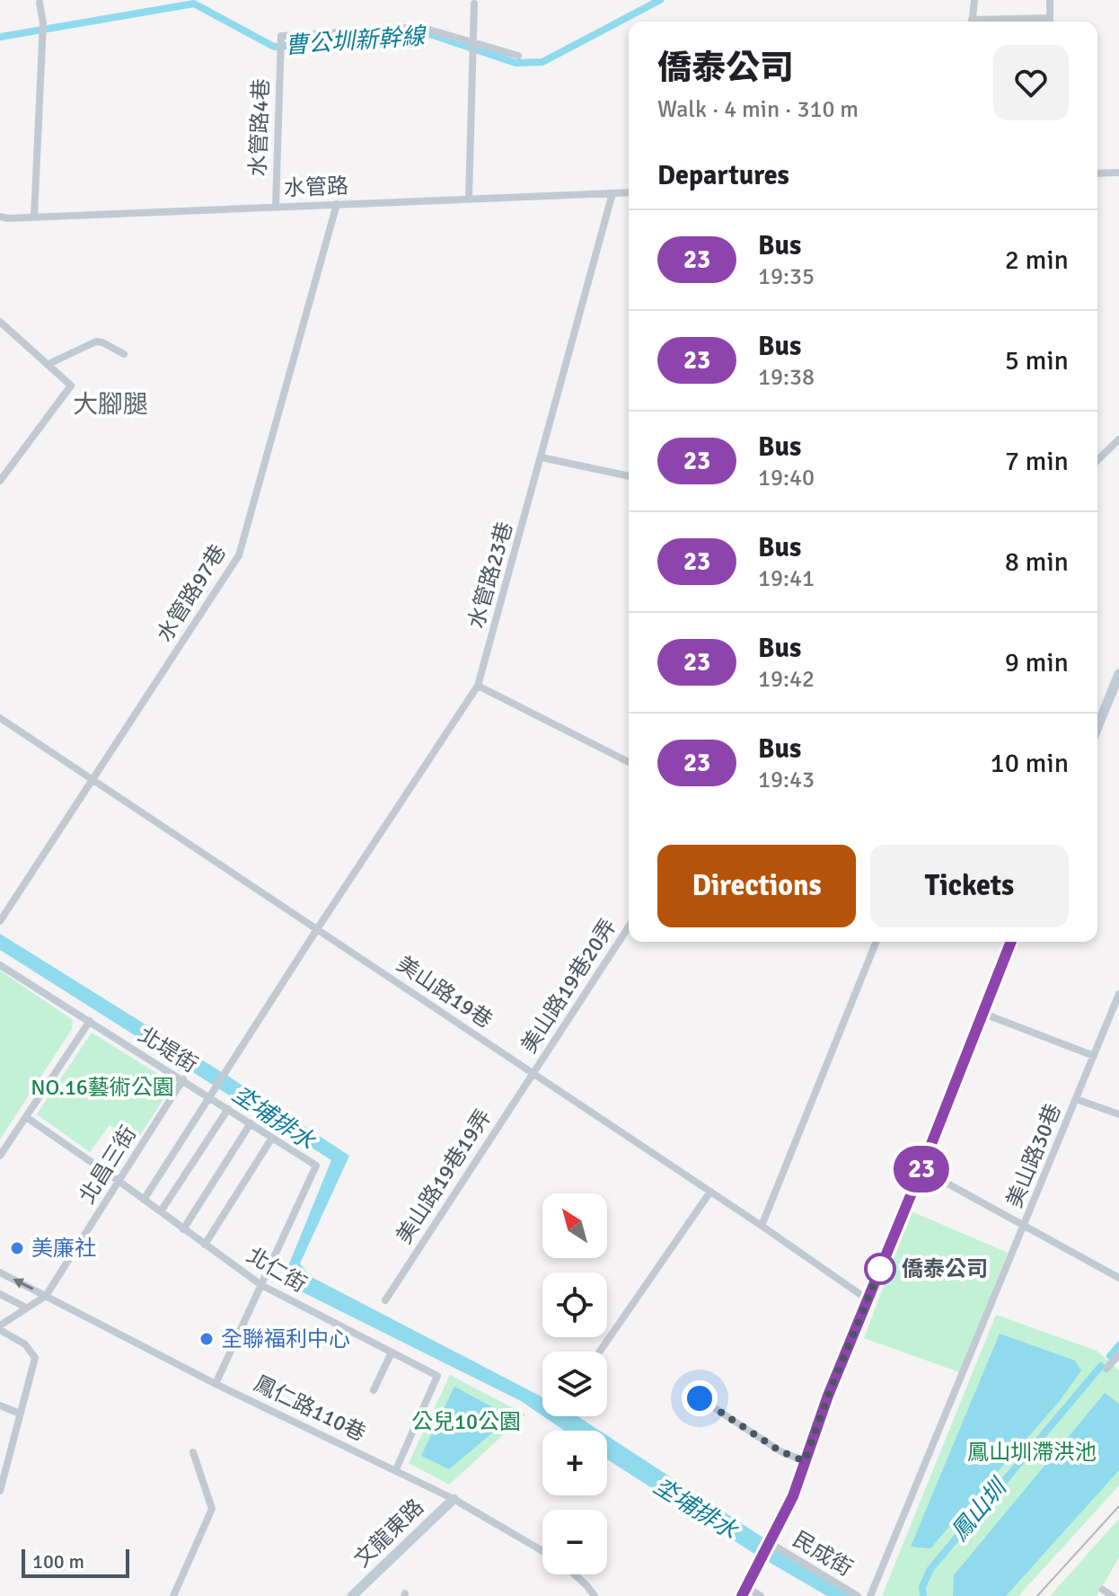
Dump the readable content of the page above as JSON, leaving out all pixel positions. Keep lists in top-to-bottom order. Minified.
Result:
{"streets":{"street":["水管路4巷","水管路","水管路23巷","水管路97巷","美山路19巷20弄","美山路19巷","北堤街","美山路30巷","北昌三街","美山路19巷19弄","北仁街","鳳仁路110巷","文龍東路","民成街"]},"crossings":[["水管路4巷","水管路"],["水管路","水管路23巷"],["水管路","水管路97巷"],["水管路23巷","美山路19巷"],["水管路23巷","北堤街"],["水管路23巷","北仁街"],["水管路97巷","美山路19巷"],["美山路19巷20弄","美山路19巷"],["美山路19巷20弄","美山路19巷19弄"],["美山路19巷","美山路19巷19弄"],["北堤街","北昌三街"],["北堤街","北仁街"],["北昌三街","北仁街"],["北昌三街","鳳仁路110巷"],["北仁街","鳳仁路110巷"],["鳳仁路110巷","文龍東路"]],"districts":["大腳腿"],"water":["曹公圳新幹線","坔埔排水","鳳山圳"],"parks":["NO.16藝術公園","公兒10公園","鳳山圳滯洪池"],"places":["美廉社","僑泰公司","全聯福利中心"],"lines":["bus line 23"],"scale_bar":"100 m","north":"top left","page":{"on_map":"23","heading":[["僑泰公司","Walk · 4 min · 310 m"],"Departures"],"list":[{"mark":"23","name":"Bus","note":"19:35","value":"2 min"},{"mark":"23","name":"Bus","note":"19:38","value":"5 min"},{"mark":"23","name":"Bus","note":"19:40","value":"7 min"},{"mark":"23","name":"Bus","note":"19:41","value":"8 min"},{"mark":"23","name":"Bus","note":"19:42","value":"9 min"},{"mark":"23","name":"Bus","note":"19:43","value":"10 min"}],"buttons":["Directions","Tickets"],"map_buttons":["+","−"],"scale":"100 m"}}
